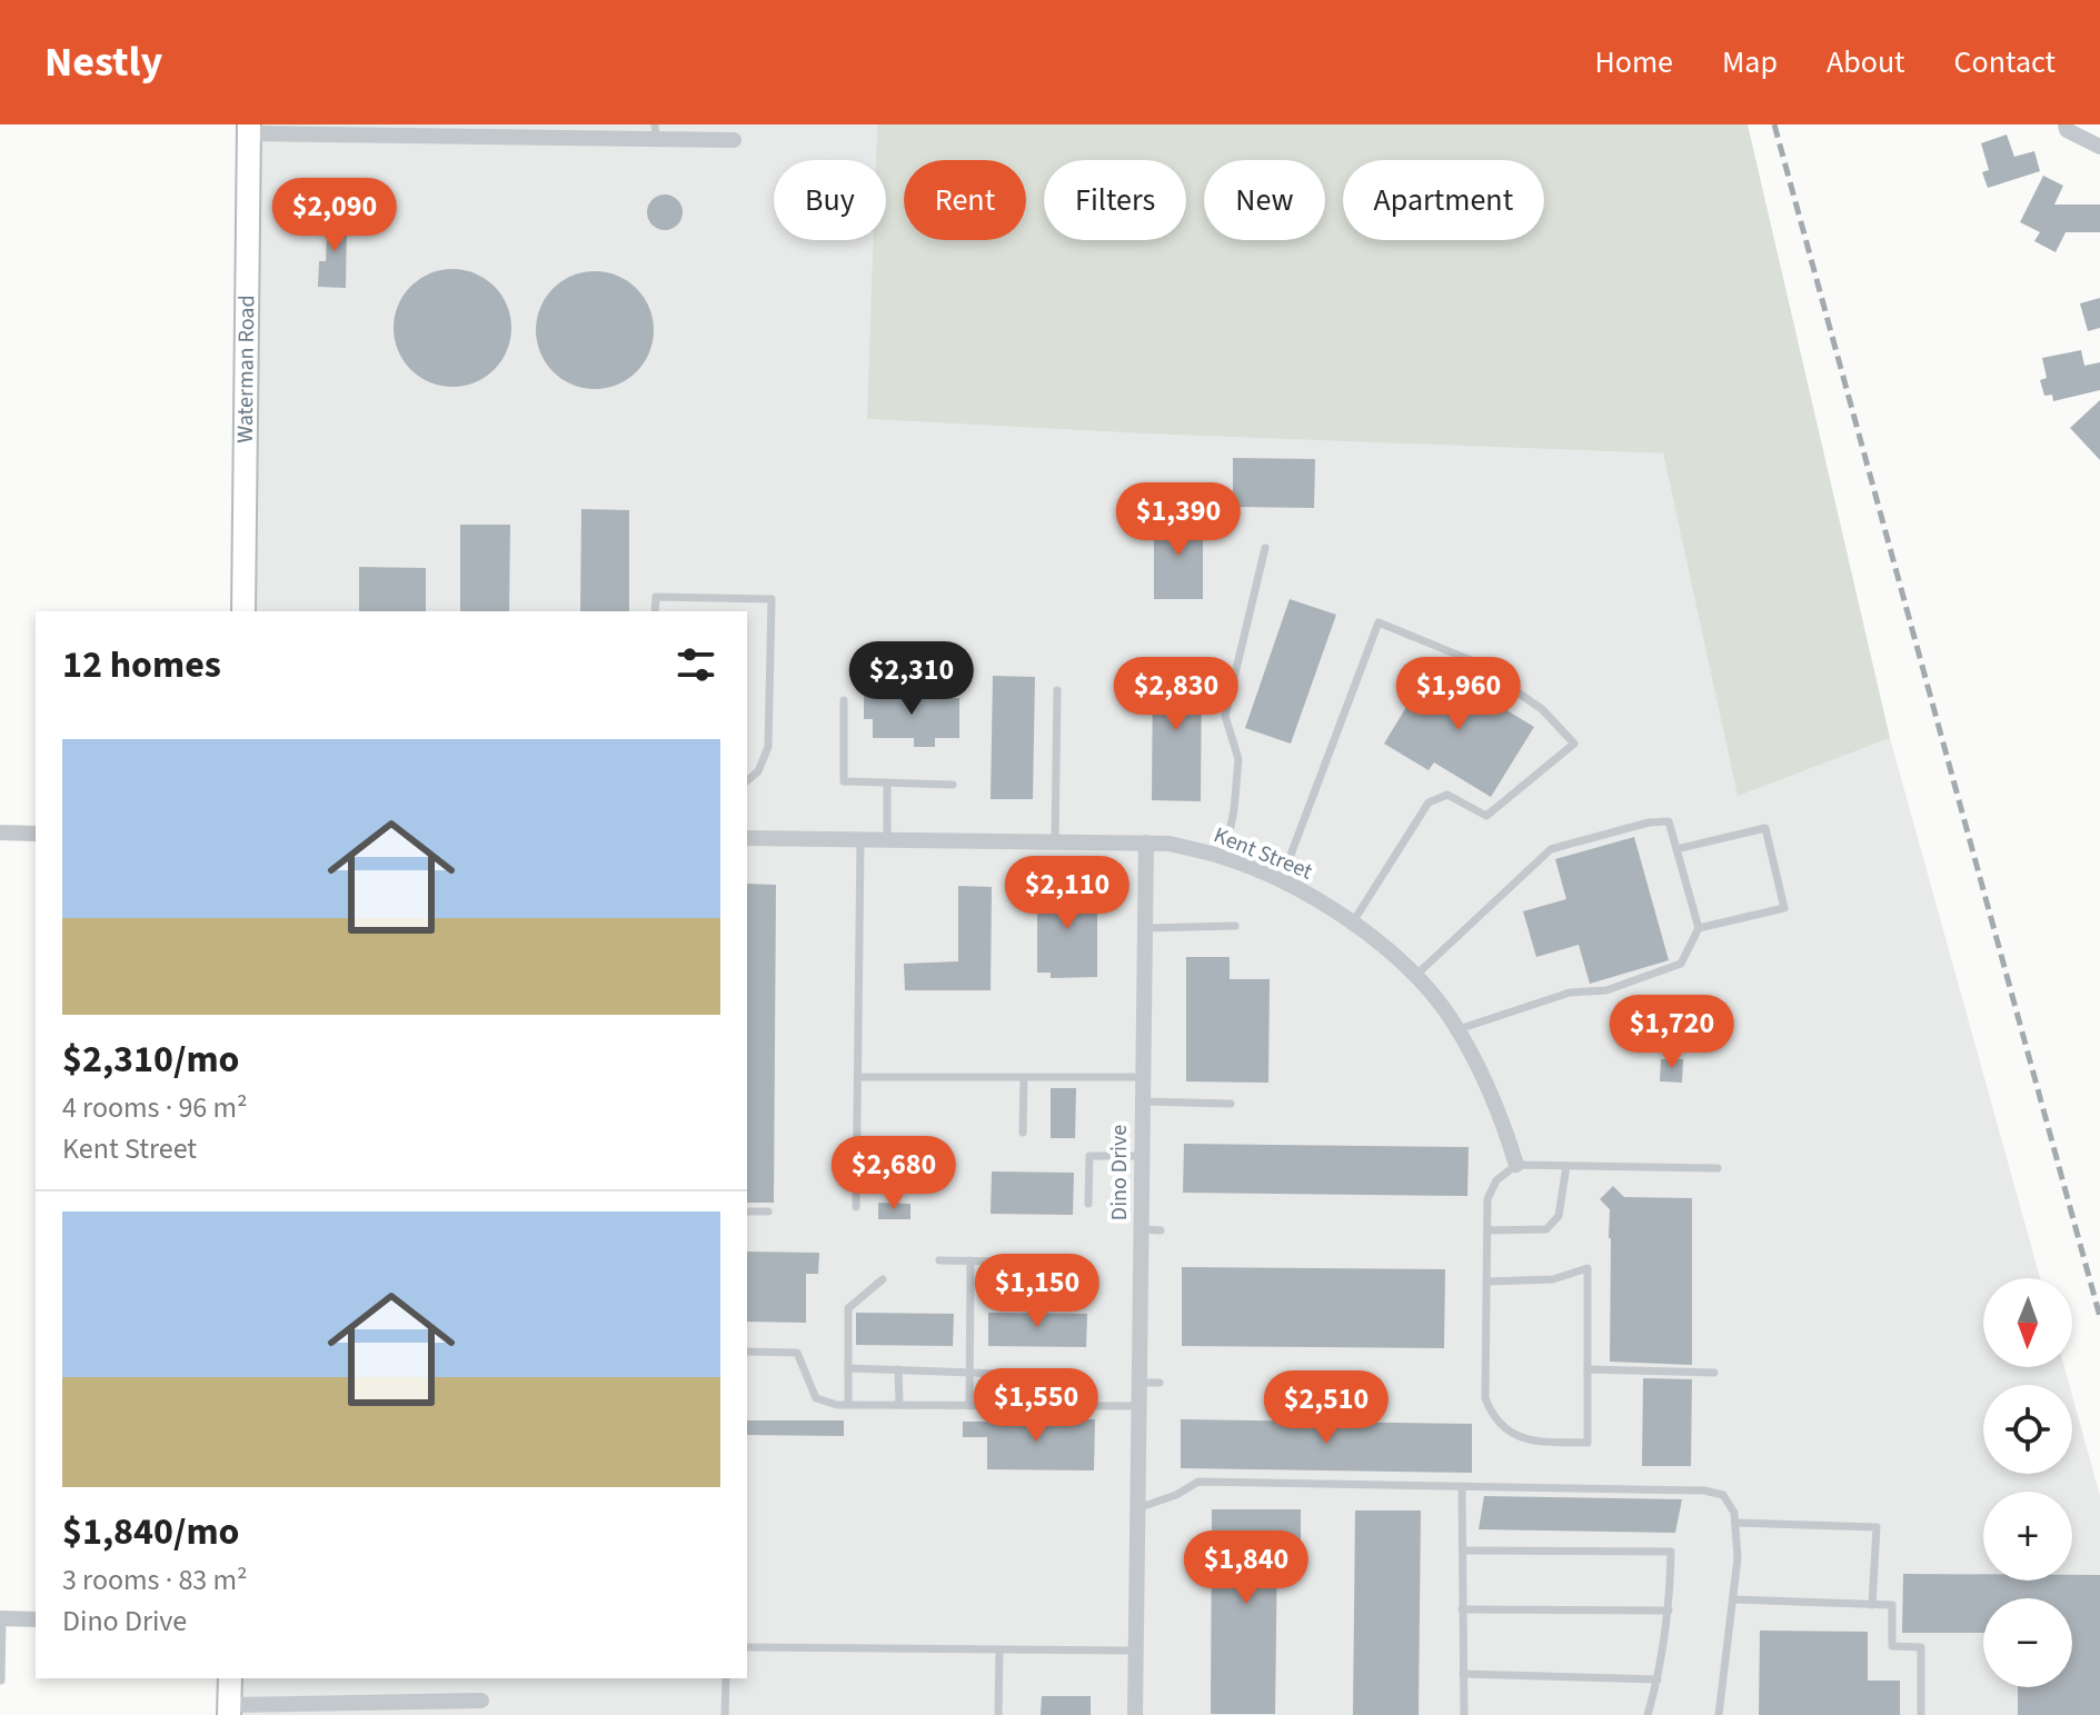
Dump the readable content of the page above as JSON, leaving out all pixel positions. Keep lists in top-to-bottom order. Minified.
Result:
{"streets":{"main road":["Waterman Road"],"street":["Kent Street","Dino Drive"]},"crossings":[["Kent Street","Dino Drive"]],"north":"bottom","page":{"header":"Nestly","nav":["Home","Map","About","Contact"],"chip":["Buy","Rent","Filters","New","Apartment"],"price":["$2,090","$1,390","$2,310","$2,830","$1,960","$2,110","$1,720","$2,680","$1,150","$1,550","$2,510","$1,840"],"heading":"12 homes","list":[{"name":"$2,310/mo","note":"4 rooms · 96 m² · Kent Street"},{"name":"$1,840/mo","note":"3 rooms · 83 m² · Dino Drive"}],"map_buttons":["+","−"]}}
